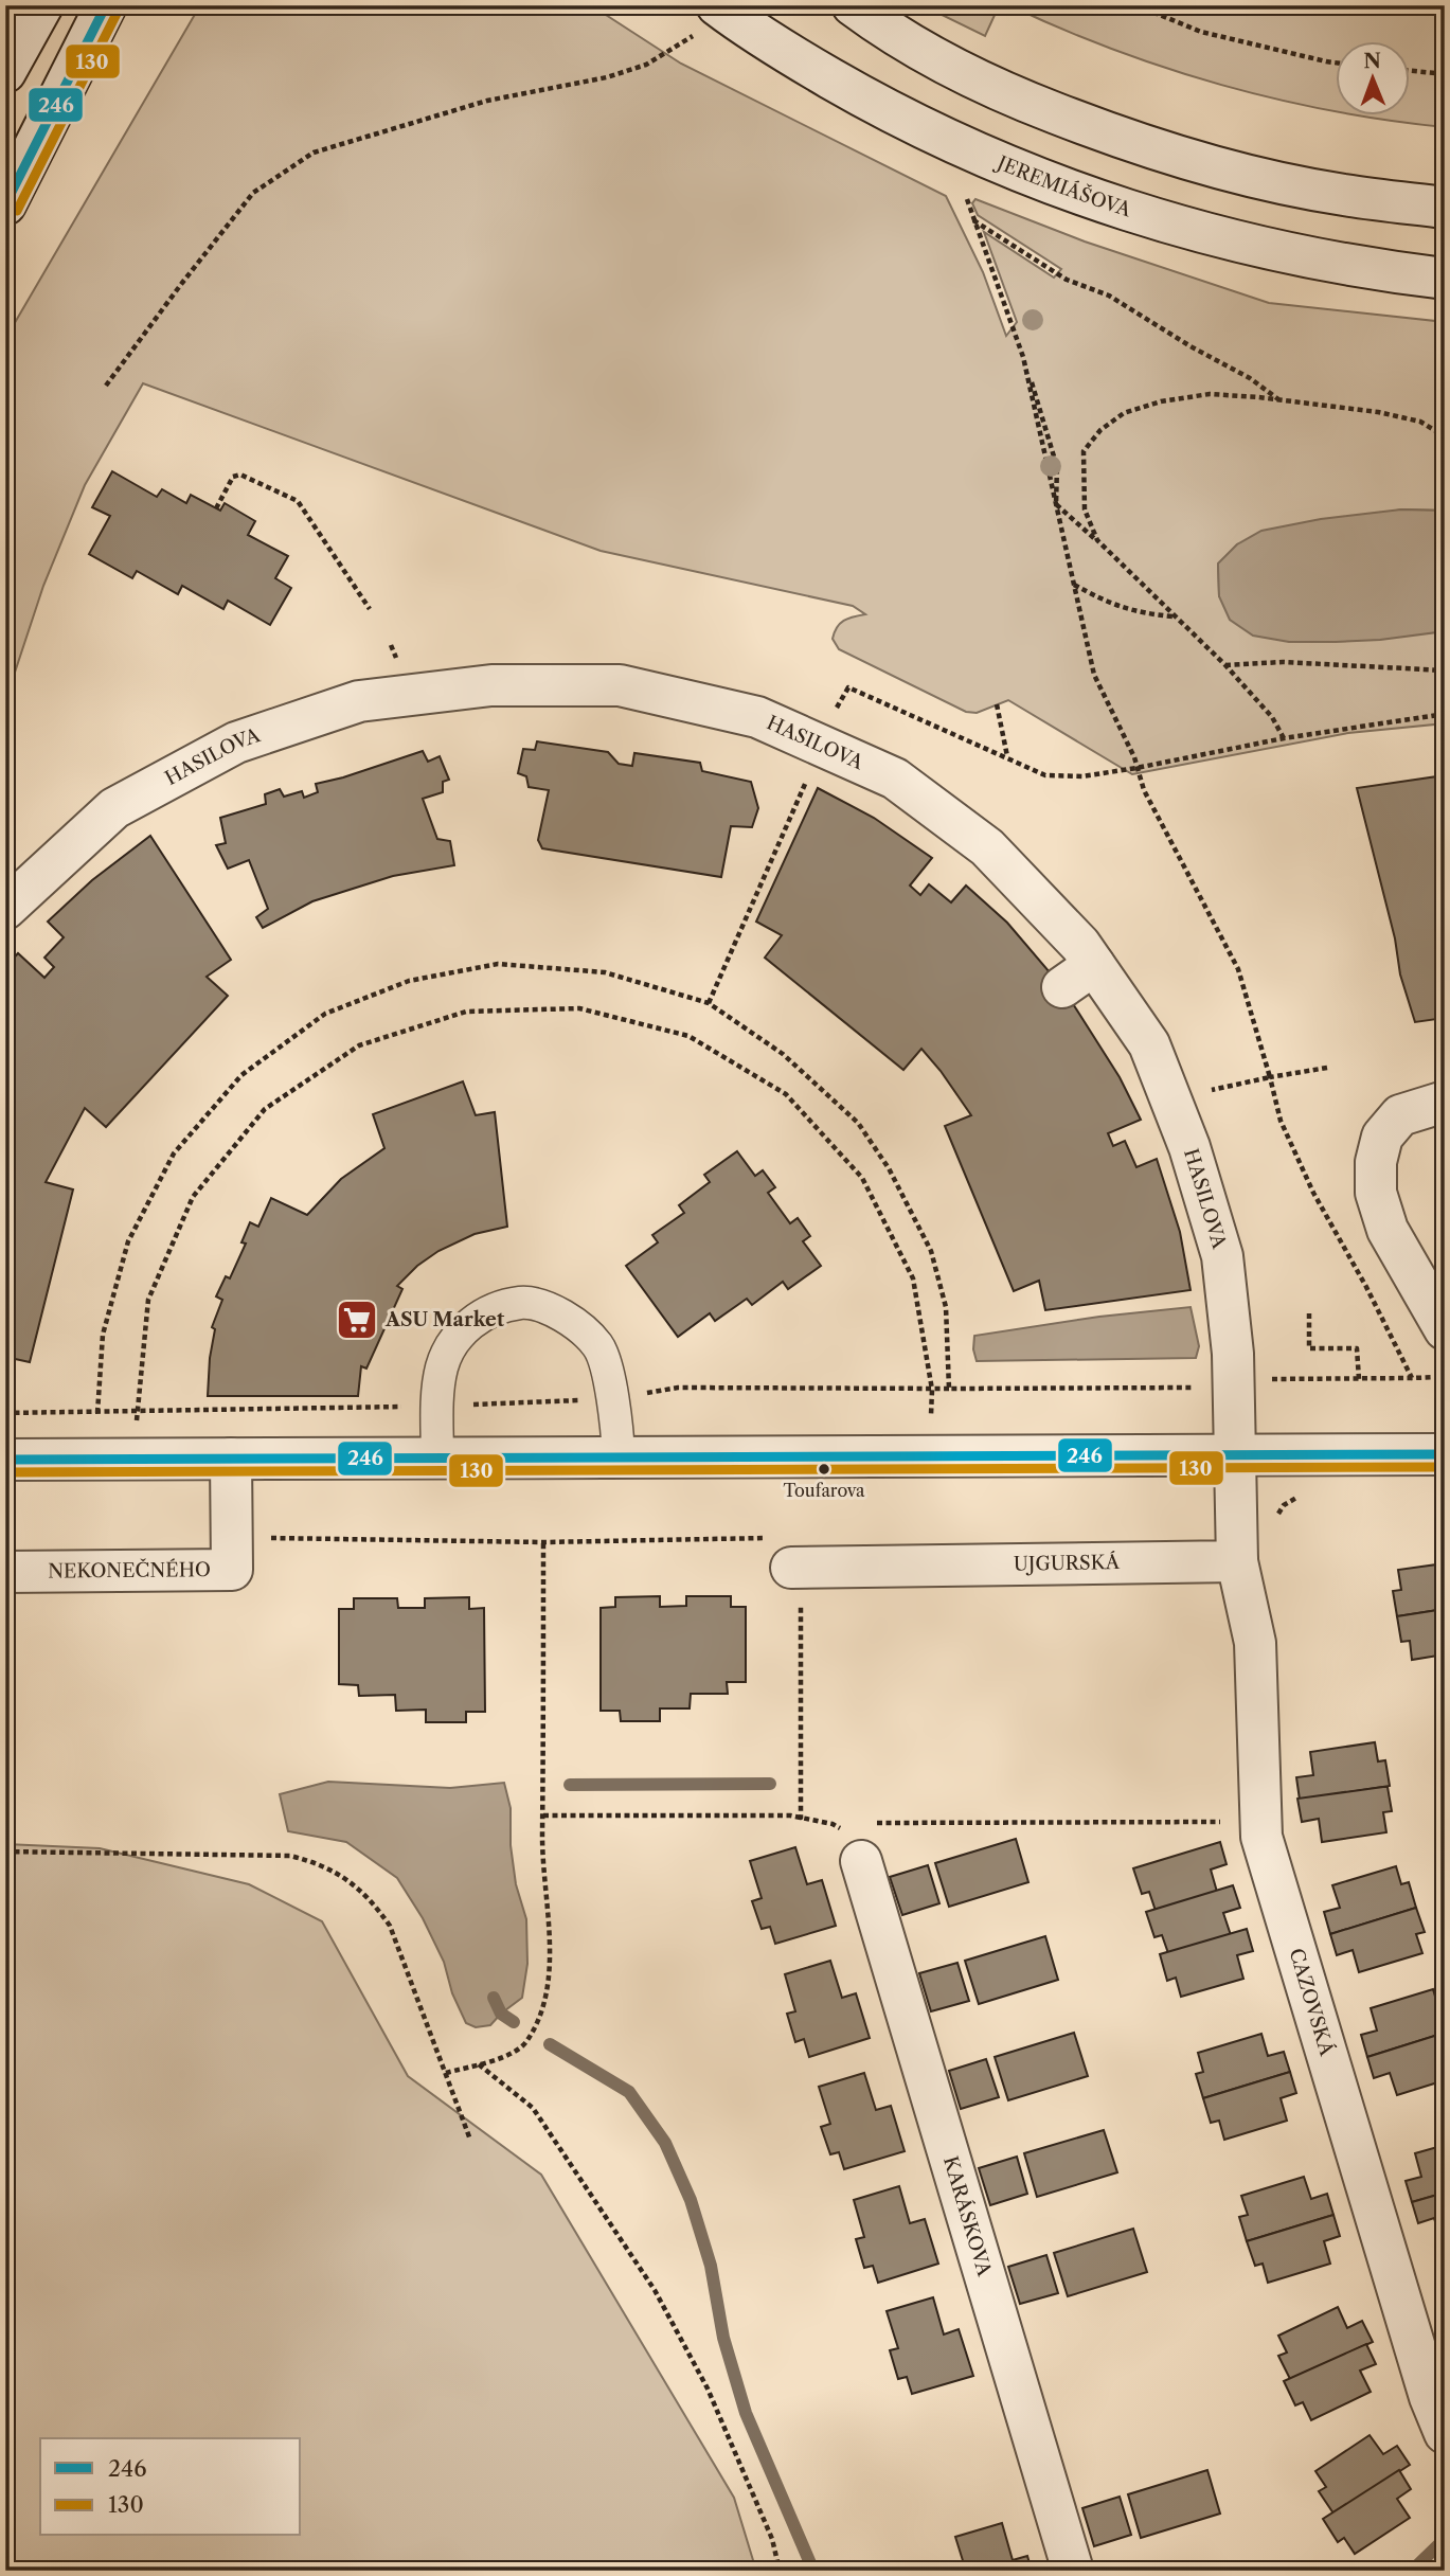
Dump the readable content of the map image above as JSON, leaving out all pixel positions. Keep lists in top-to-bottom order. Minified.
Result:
{"streets":{"street":["JEREMIÁŠOVA","HASILOVA","UJGURSKÁ","NEKONEČNÉHO","CAZOVSKÁ","KARÁSKOVA"]},"crossings":[["UJGURSKÁ","CAZOVSKÁ"]],"places":{"supermarket":["ASU Market"],"other":["Toufarova"]},"lines":["transit line 246","transit line 130"],"legend":["246","130"],"north":"top"}
